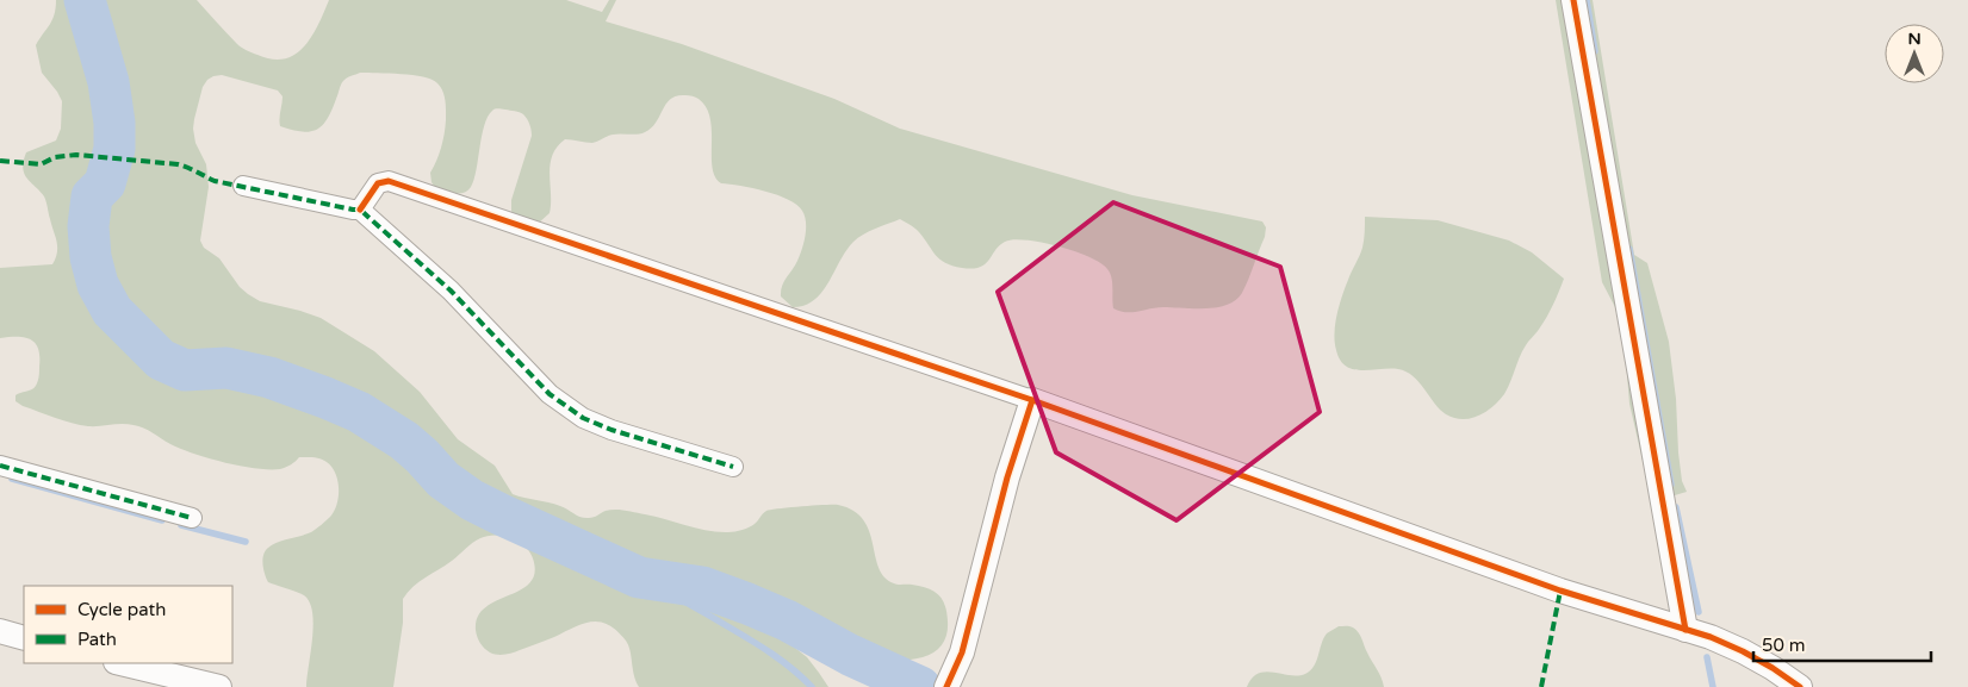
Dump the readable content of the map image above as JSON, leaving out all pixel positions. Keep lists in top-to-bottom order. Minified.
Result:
{"legend":["Cycle path","Path"],"scale_bar":"50 m","north":"top"}
